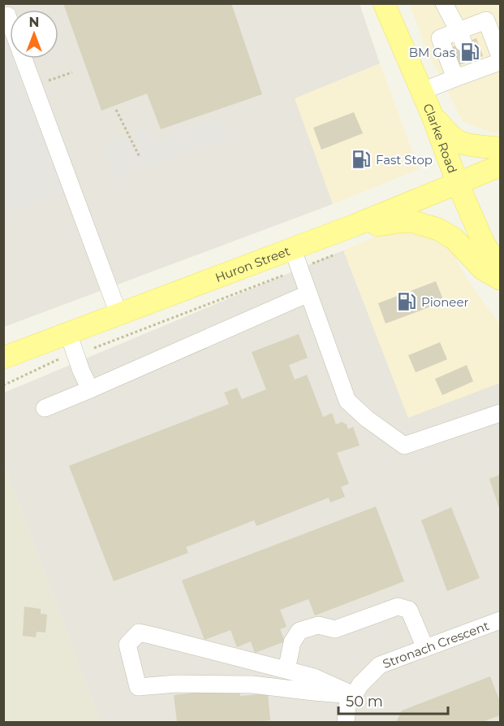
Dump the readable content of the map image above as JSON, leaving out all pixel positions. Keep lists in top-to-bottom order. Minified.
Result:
{"streets":{"main road":["Clarke Road","Huron Street"],"street":["Stronach Crescent"]},"crossings":[["Clarke Road","Huron Street"]],"places":{"fuel station":["BM Gas","Fast Stop","Pioneer"]},"scale_bar":"50 m","north":"top"}
